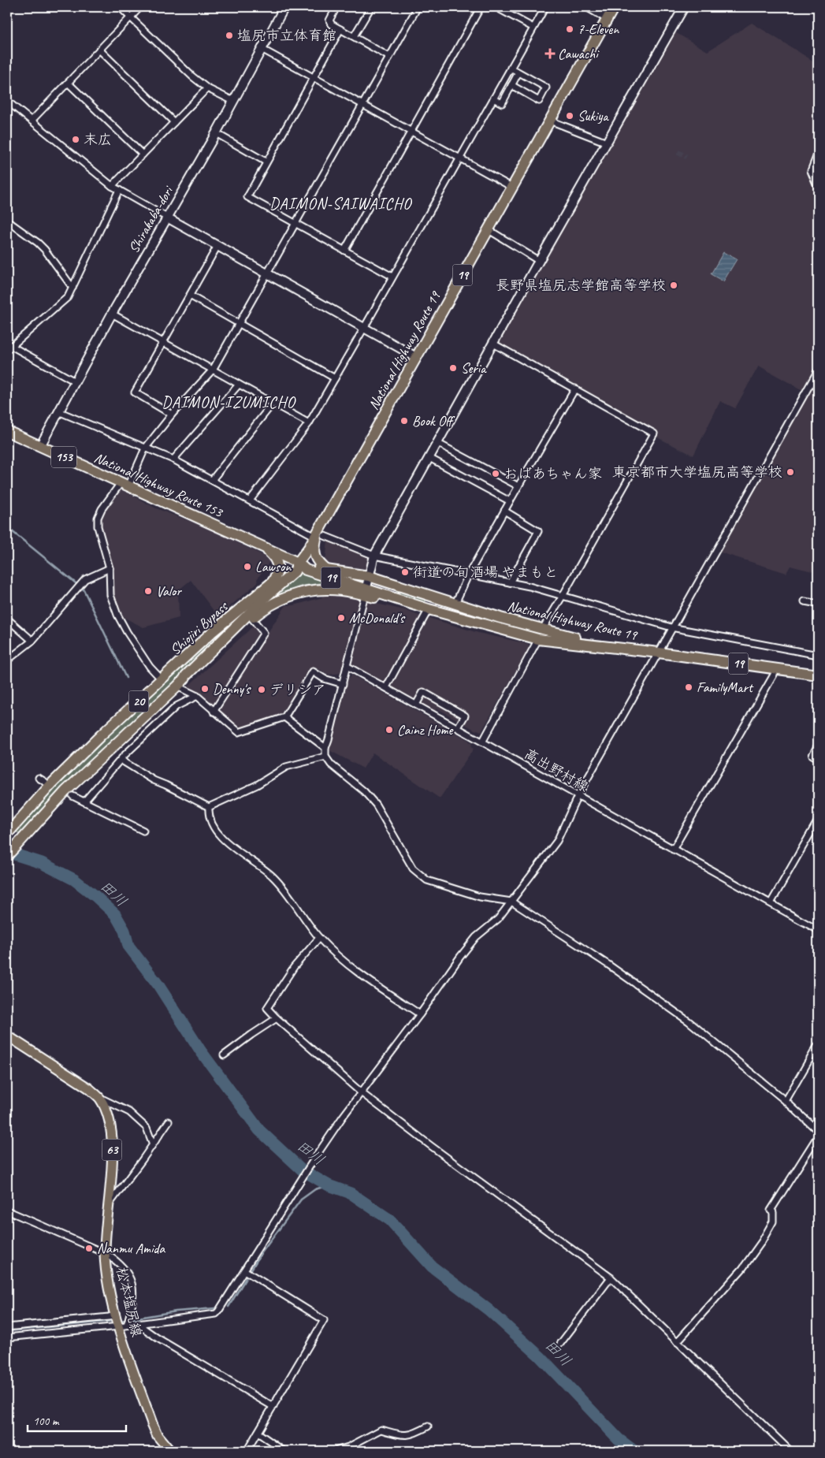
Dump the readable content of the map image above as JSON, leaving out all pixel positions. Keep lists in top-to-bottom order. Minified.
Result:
{"streets":{"highway":["19","National Highway Route 19","153","National Highway Route 153","Shiojiri Bypass","20"],"main road":["63","松本塩尻線"],"street":["Shirakaba-dori","高出野村線"]},"crossings":[["Shirakaba-dori","National Highway Route 153"],["19","National Highway Route 19"],["19","National Highway Route 153"],["19","Shiojiri Bypass"],["National Highway Route 19","National Highway Route 153"],["National Highway Route 19","Shiojiri Bypass"],["National Highway Route 153","Shiojiri Bypass"],["Shiojiri Bypass","20"]],"districts":["DAIMON-SAIWAICHO","DAIMON-IZUMICHO"],"water":["田川"],"places":{"other":["7-Eleven","塩尻市立体育館","Sukiya","末広","長野県塩尻志学館高等学校","Seria","Book Off","東京都市大学塩尻高等学校","おばあちゃん家","Lawson","街道の旬酒場 やまもと","Valor","McDonald's","FamilyMart","Denny's","デリシア","Cainz Home","Nanmu Amida"],"health":["Cawachi"]},"scale_bar":"100 m"}
